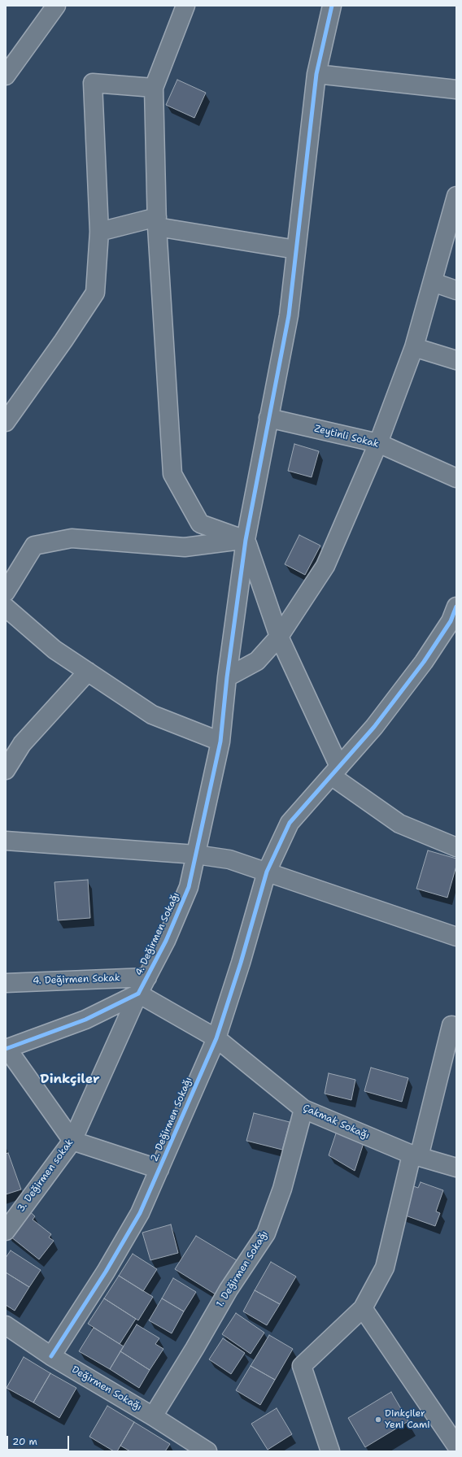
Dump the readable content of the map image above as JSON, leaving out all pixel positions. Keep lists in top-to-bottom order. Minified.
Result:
{"streets":{"street":["Zeytinli Sokak","4. Değirmen Sokağı","4. Değirmen Sokak","2. Değirmen Sokağı","Çakmak Sokağı","3. Değirmen sokak","1. Değirmen Sokağı","Değirmen Sokağı"]},"crossings":[["Zeytinli Sokak","4. Değirmen Sokağı"],["4. Değirmen Sokağı","4. Değirmen Sokak"],["4. Değirmen Sokağı","Çakmak Sokağı"],["4. Değirmen Sokağı","3. Değirmen sokak"],["2. Değirmen Sokağı","Çakmak Sokağı"],["2. Değirmen Sokağı","Değirmen Sokağı"],["Çakmak Sokağı","3. Değirmen sokak"],["Çakmak Sokağı","1. Değirmen Sokağı"],["1. Değirmen Sokağı","Değirmen Sokağı"]],"districts":["Dinkçiler"],"places":["Dinkçiler Yeni Cami"],"scale_bar":"20 m"}
